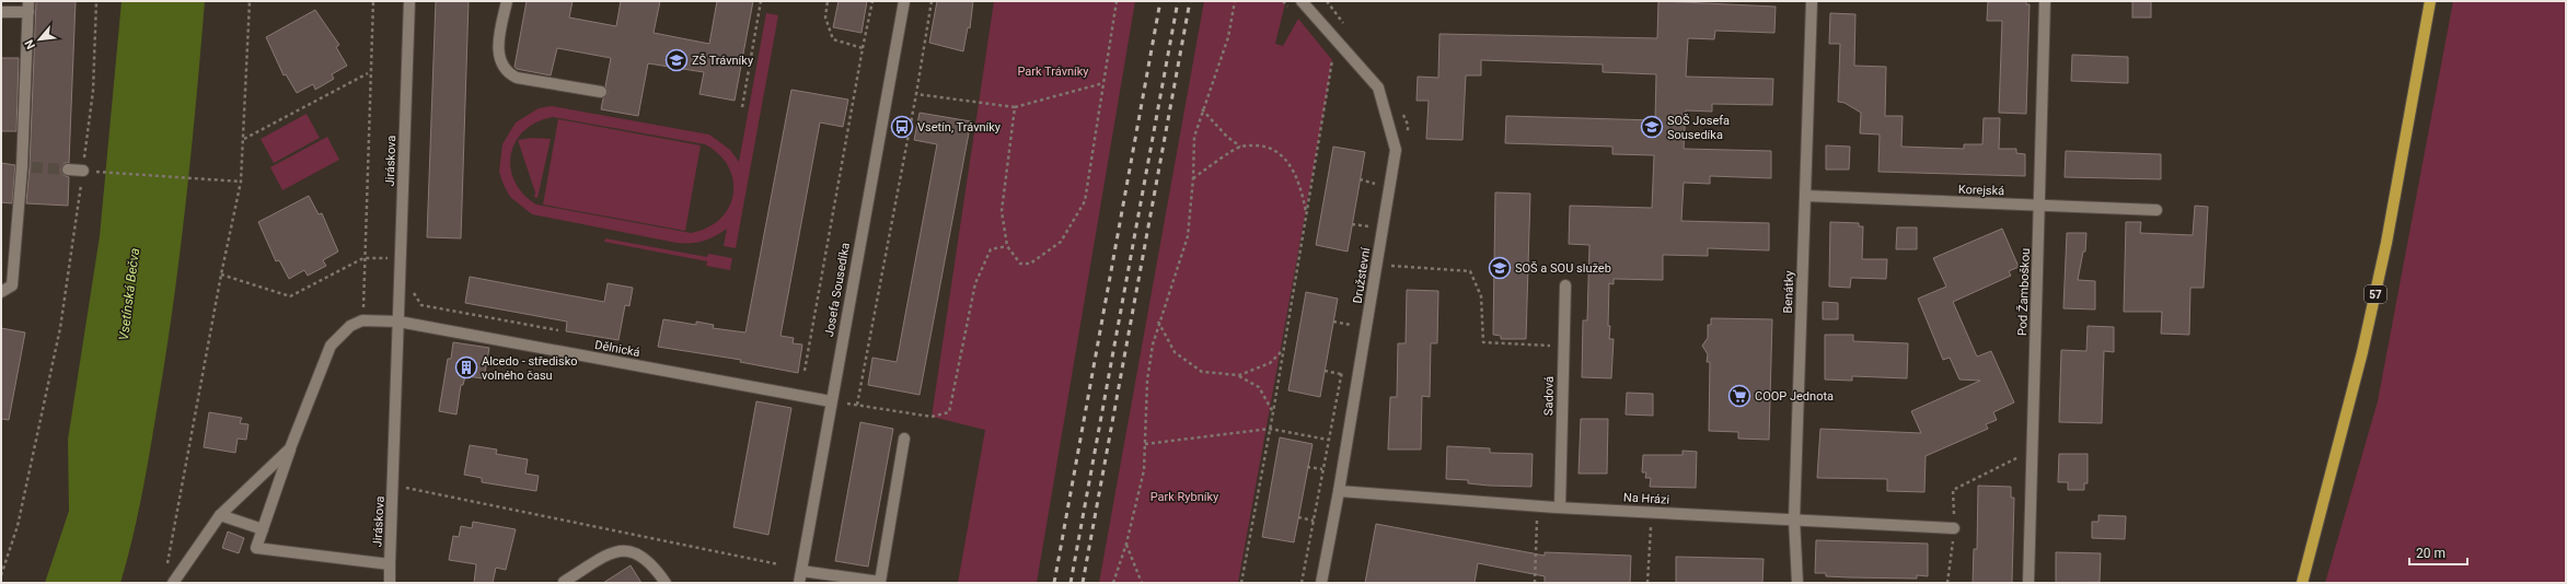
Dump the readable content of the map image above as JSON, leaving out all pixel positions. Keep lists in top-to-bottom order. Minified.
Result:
{"streets":{"main road":["57"],"street":["Jiráskova","Korejská","Družstevní","Josefa Sousedíka","Benátky","Pod Žamboškou","Dělnická","Sadová","Na Hrázi"]},"crossings":[["Jiráskova","Dělnická"],["Korejská","Benátky"],["Korejská","Pod Žamboškou"],["Družstevní","Na Hrázi"],["Josefa Sousedíka","Dělnická"],["Benátky","Na Hrázi"],["Sadová","Na Hrázi"]],"water":["Vsetínská Bečva"],"parks":["Park Trávníky","Park Rybníky"],"places":{"school or university":["ZŠ Trávníky","SOŠ Josefa Sousedíka","SOŠ a SOU služeb"],"bus stop":["Vsetín, Trávníky"],"building":["Alcedo - středisko volného času"],"supermarket":["COOP Jednota"]},"scale_bar":"20 m","north":"bottom left"}
